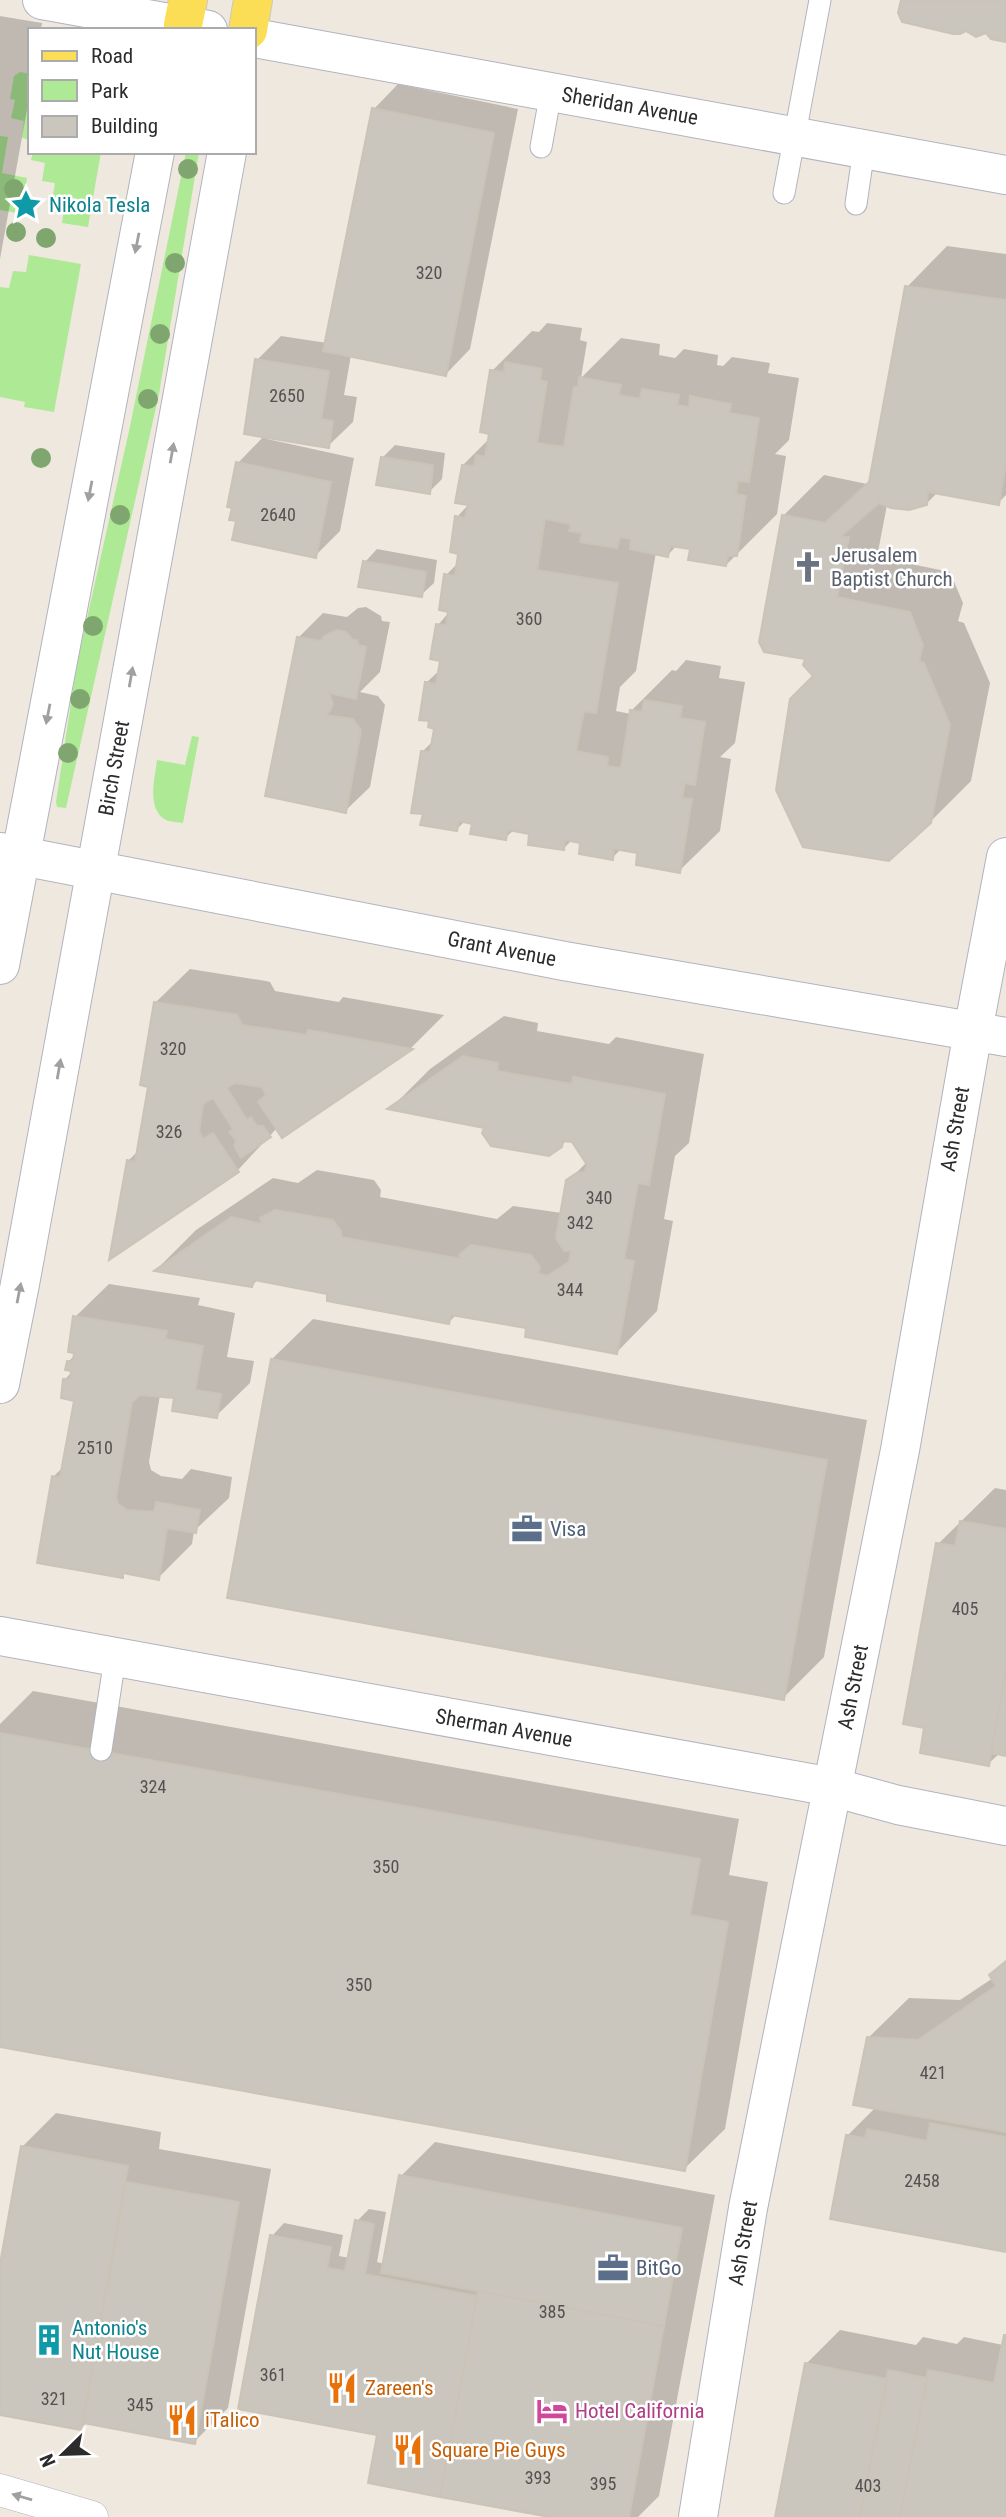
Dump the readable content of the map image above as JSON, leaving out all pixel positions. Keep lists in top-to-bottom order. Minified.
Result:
{"streets":{"street":["Sheridan Avenue","Birch Street","Grant Avenue","Ash Street","Sherman Avenue"]},"crossings":[["Birch Street","Grant Avenue"],["Grant Avenue","Ash Street"],["Ash Street","Sherman Avenue"]],"places":{"place":["Nikola Tesla"],"church":["Jerusalem Baptist Church"],"office":["Visa","BitGo"],"building":["Antonio's Nut House"],"restaurant":["Zareen's","iTalico","Square Pie Guys"],"hotel":["Hotel California"]},"house_numbers":["320","2650","2640","360","320","326","340","342","344","2510","405","324","350","350","421","2458","385","361","321","345","393","395","403"],"legend":["Road","Park","Building"],"north":"bottom left"}
